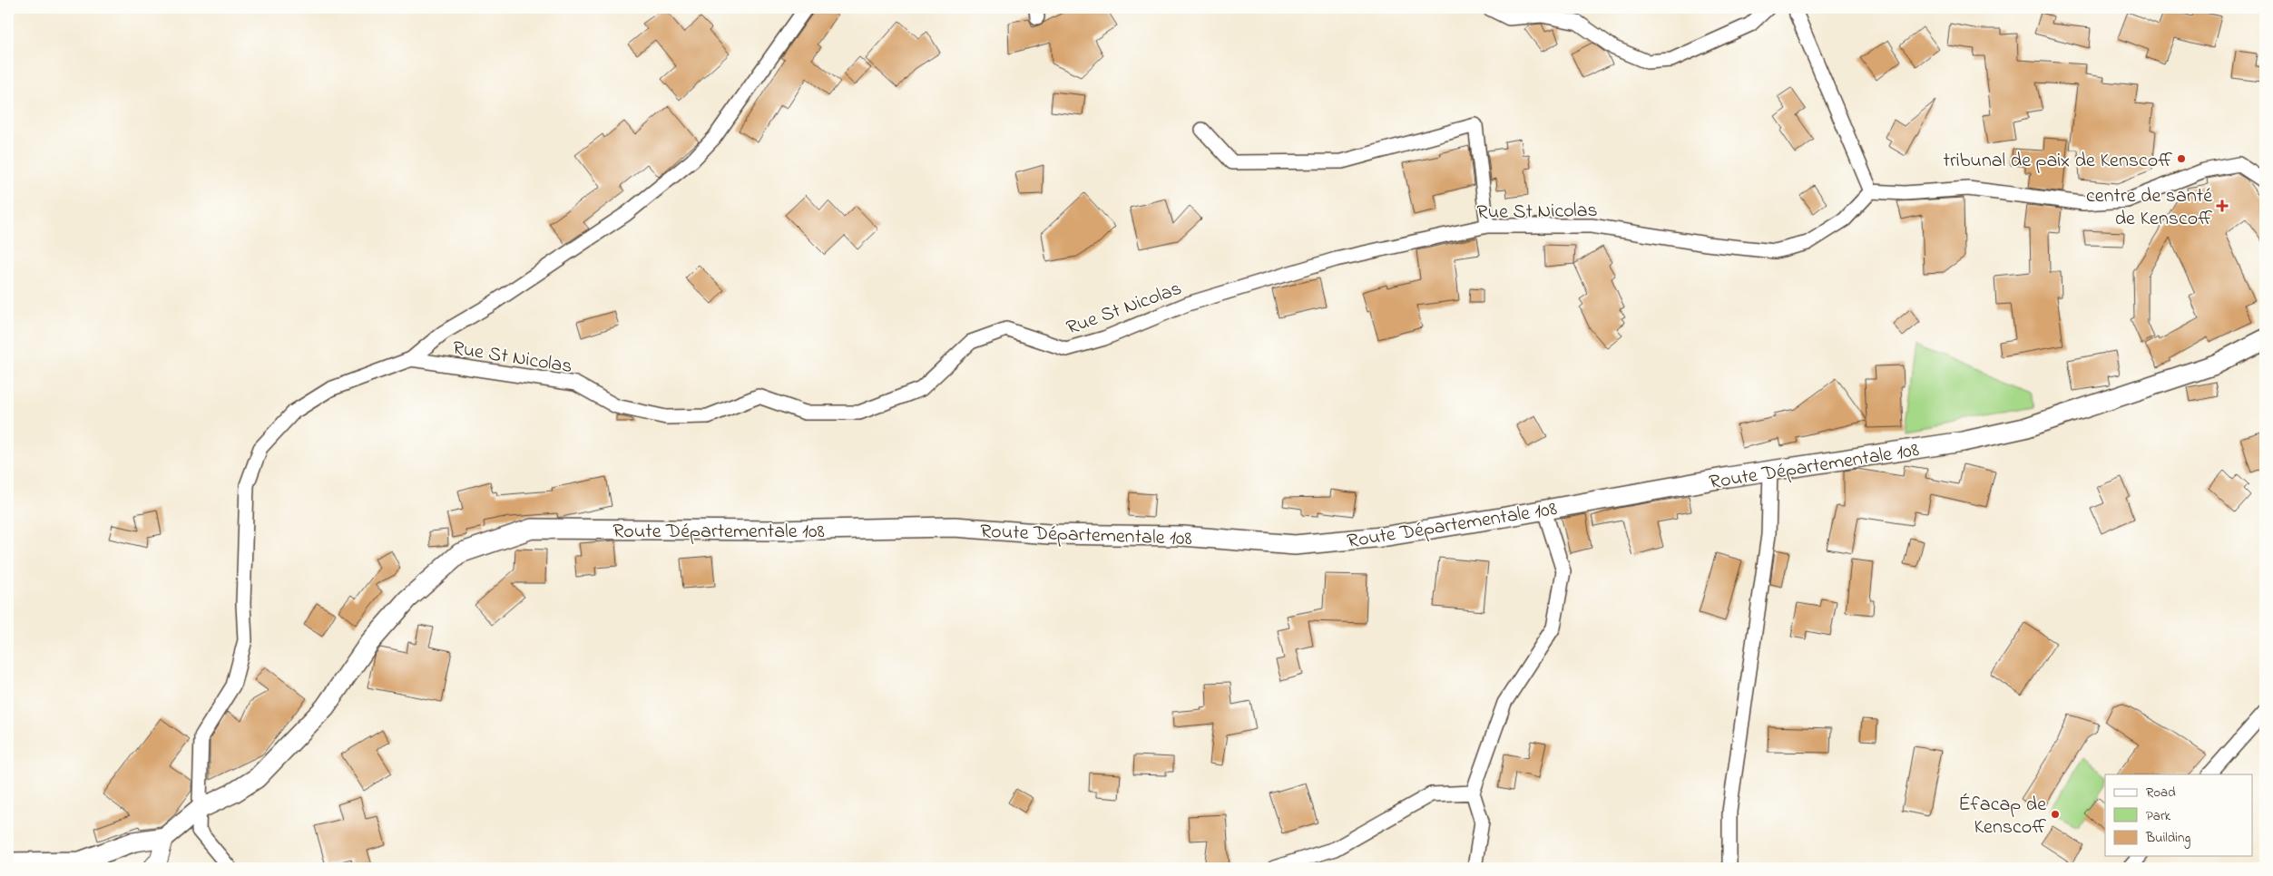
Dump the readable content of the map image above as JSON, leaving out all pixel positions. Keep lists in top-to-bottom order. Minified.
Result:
{"streets":{"main road":["Route Départementale 108"],"street":["Rue St Nicolas"]},"crossings":[["Rue St Nicolas","Route Départementale 108"]],"places":{"other":["tribunal de paix de Kenscoff","Éfacap de Kenscoff"],"health":["centre de santé de Kenscoff"]},"legend":["Road","Park","Building"]}
